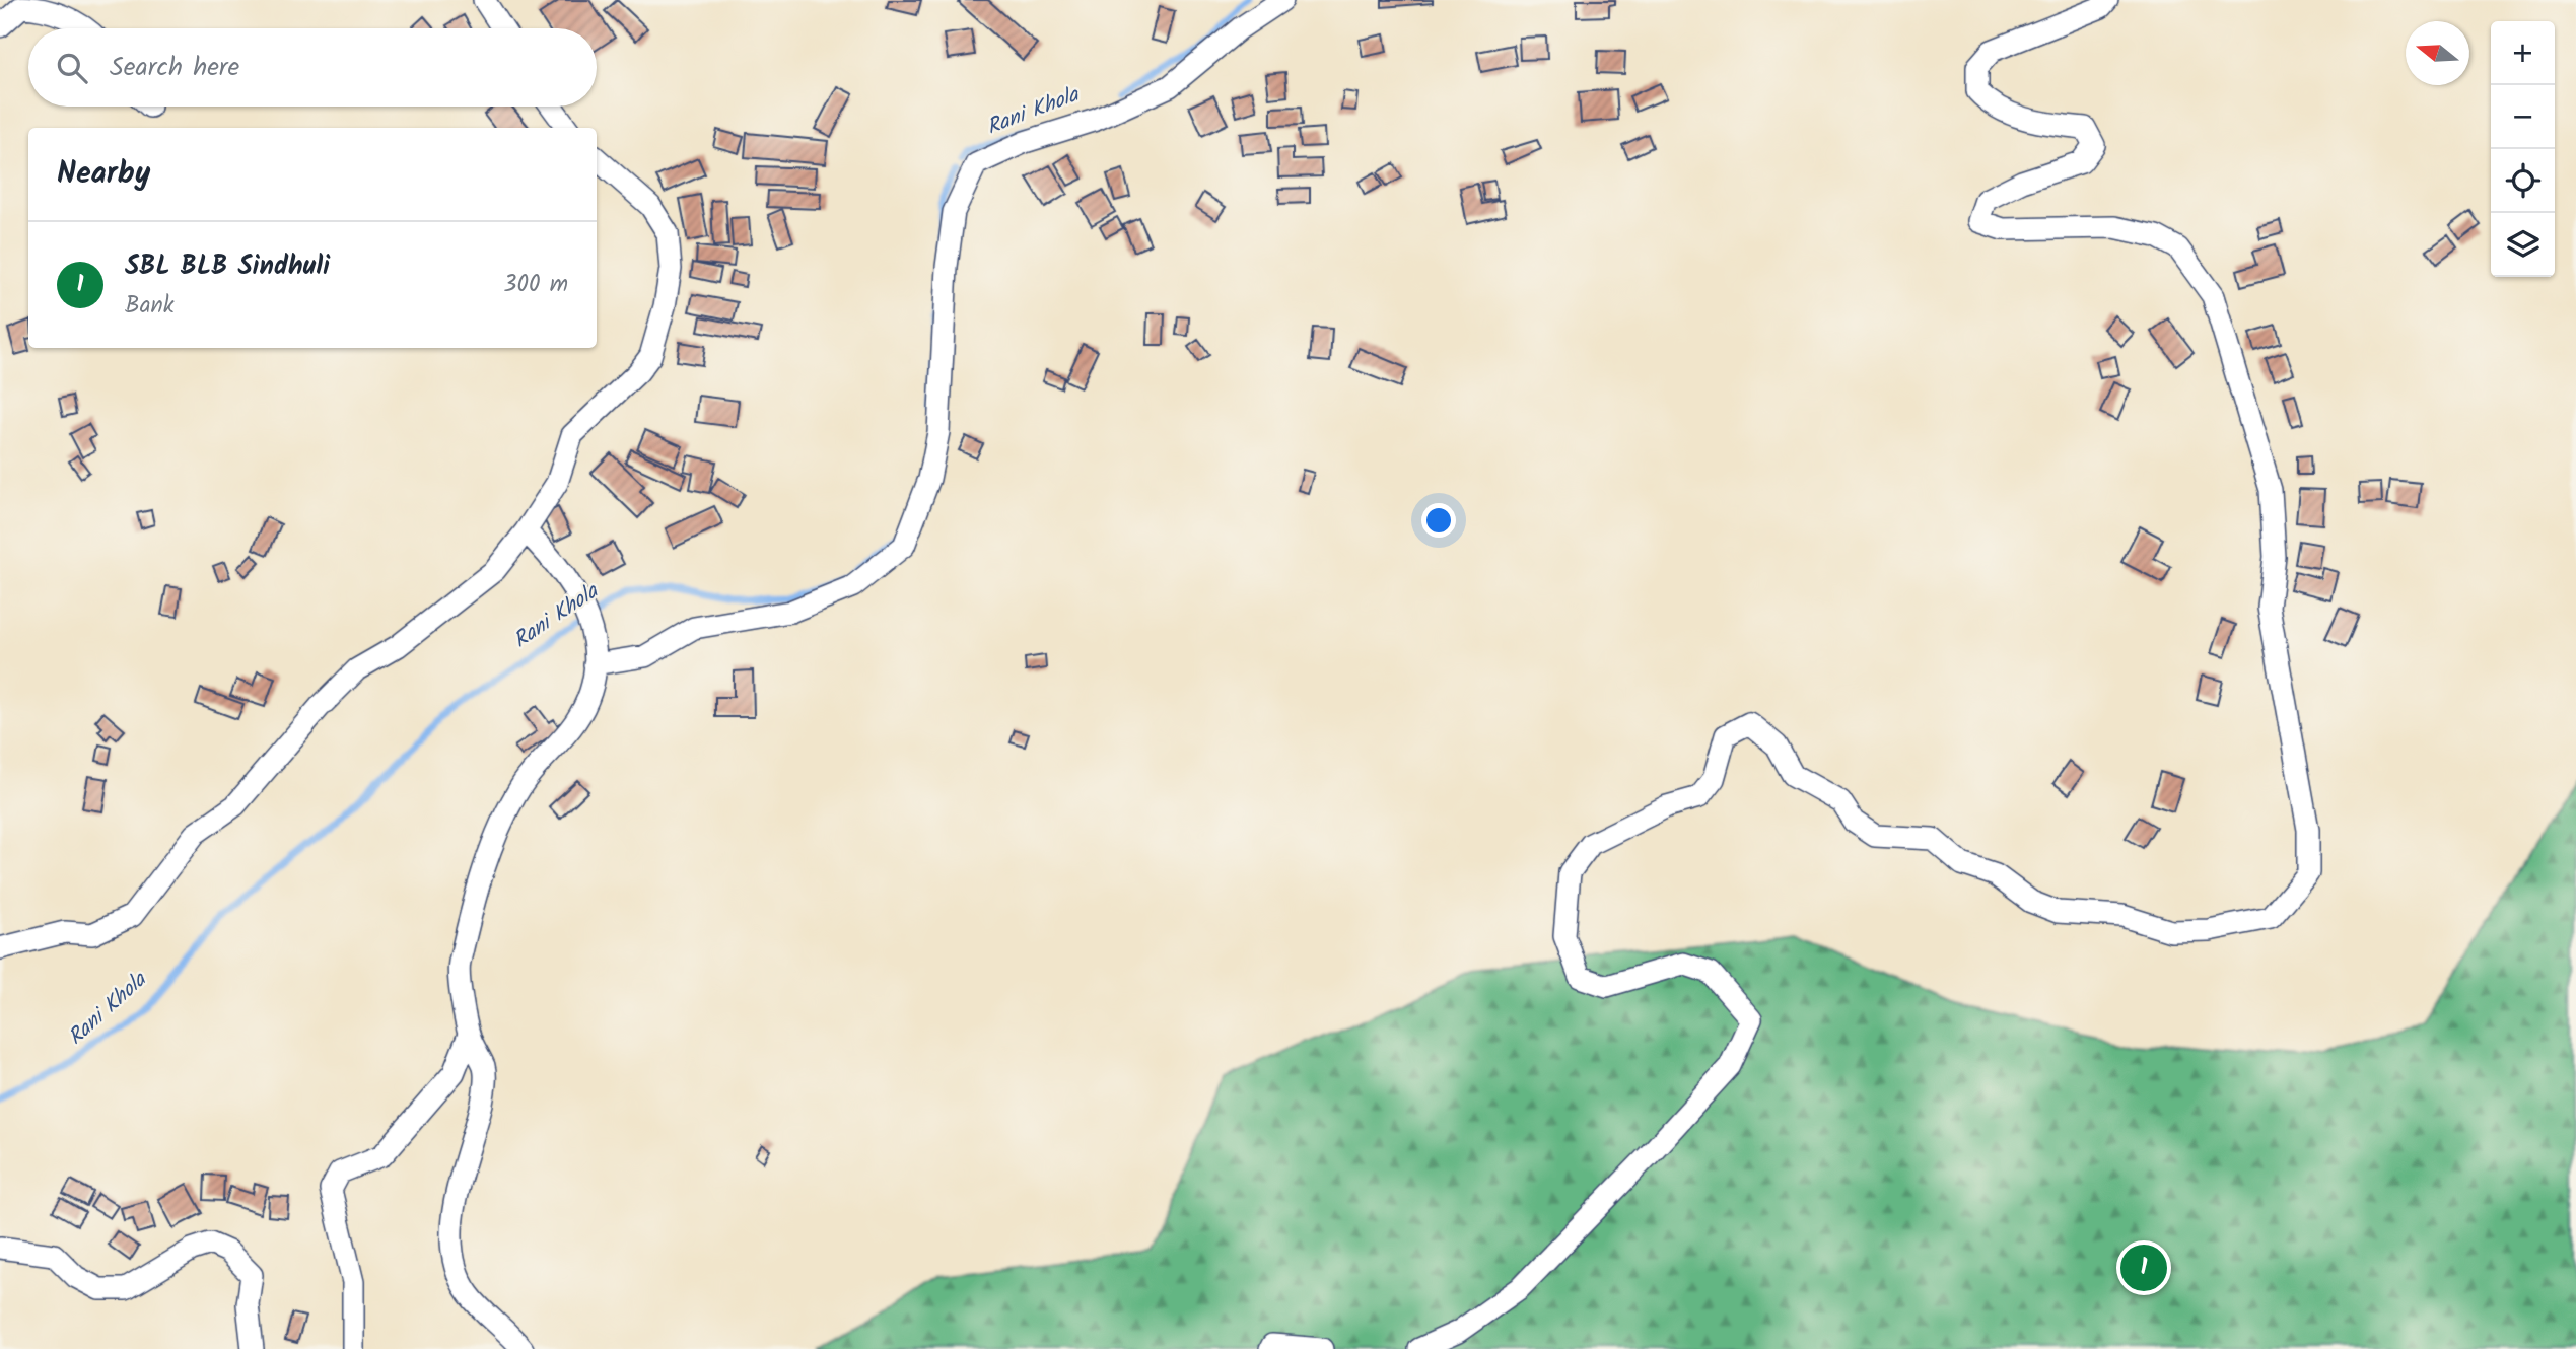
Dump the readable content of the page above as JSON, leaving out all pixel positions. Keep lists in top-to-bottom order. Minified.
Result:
{"water":["Rani Khola"],"north":"left","page":{"map_buttons":["+","−"],"search":"Search here","heading":"Nearby","list":[{"mark":"1","name":"SBL BLB Sindhuli","note":"Bank","value":"300 m"}],"pins":"1"}}
